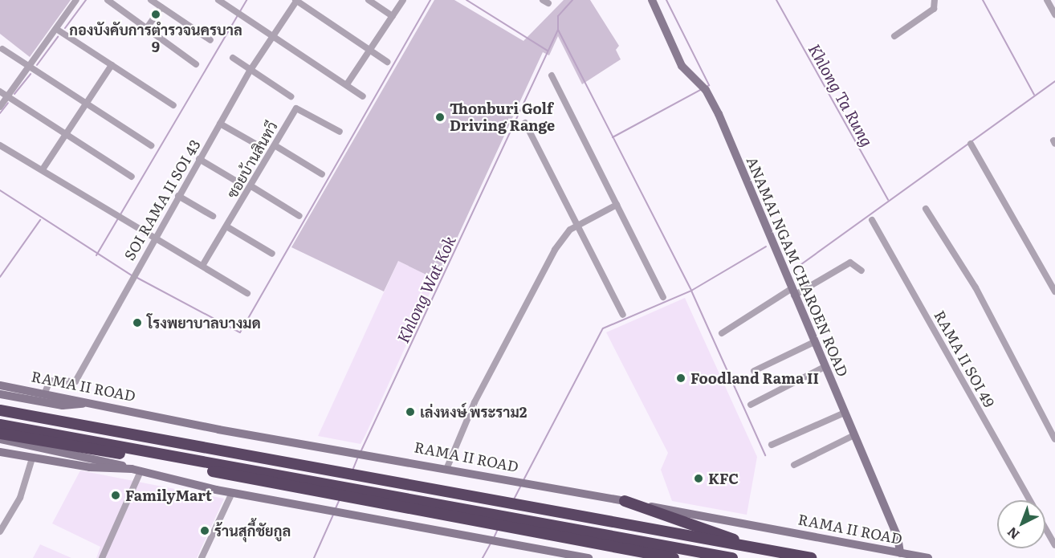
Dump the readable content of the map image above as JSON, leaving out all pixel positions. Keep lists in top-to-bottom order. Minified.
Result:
{"streets":{"main road":["ANAMAI NGAM CHAROEN ROAD","RAMA II ROAD"],"street":["ซอยบ้านสินทวี","SOI RAMA II SOI 43","RAMA II SOI 49"]},"crossings":[["SOI RAMA II SOI 43","RAMA II ROAD"],["ANAMAI NGAM CHAROEN ROAD","RAMA II ROAD"]],"water":["Khlong Ta Rung","Khlong Wat Kok"],"places":["กองบังคับการตำรวจนครบาล 9","Thonburi Golf Driving Range","โรงพยาบาลบางมด","Foodland Rama II","เล่งหงษ์ พระราม2","KFC","FamilyMart","ร้านสุกี้ชัยกูล"],"north":"bottom left"}
